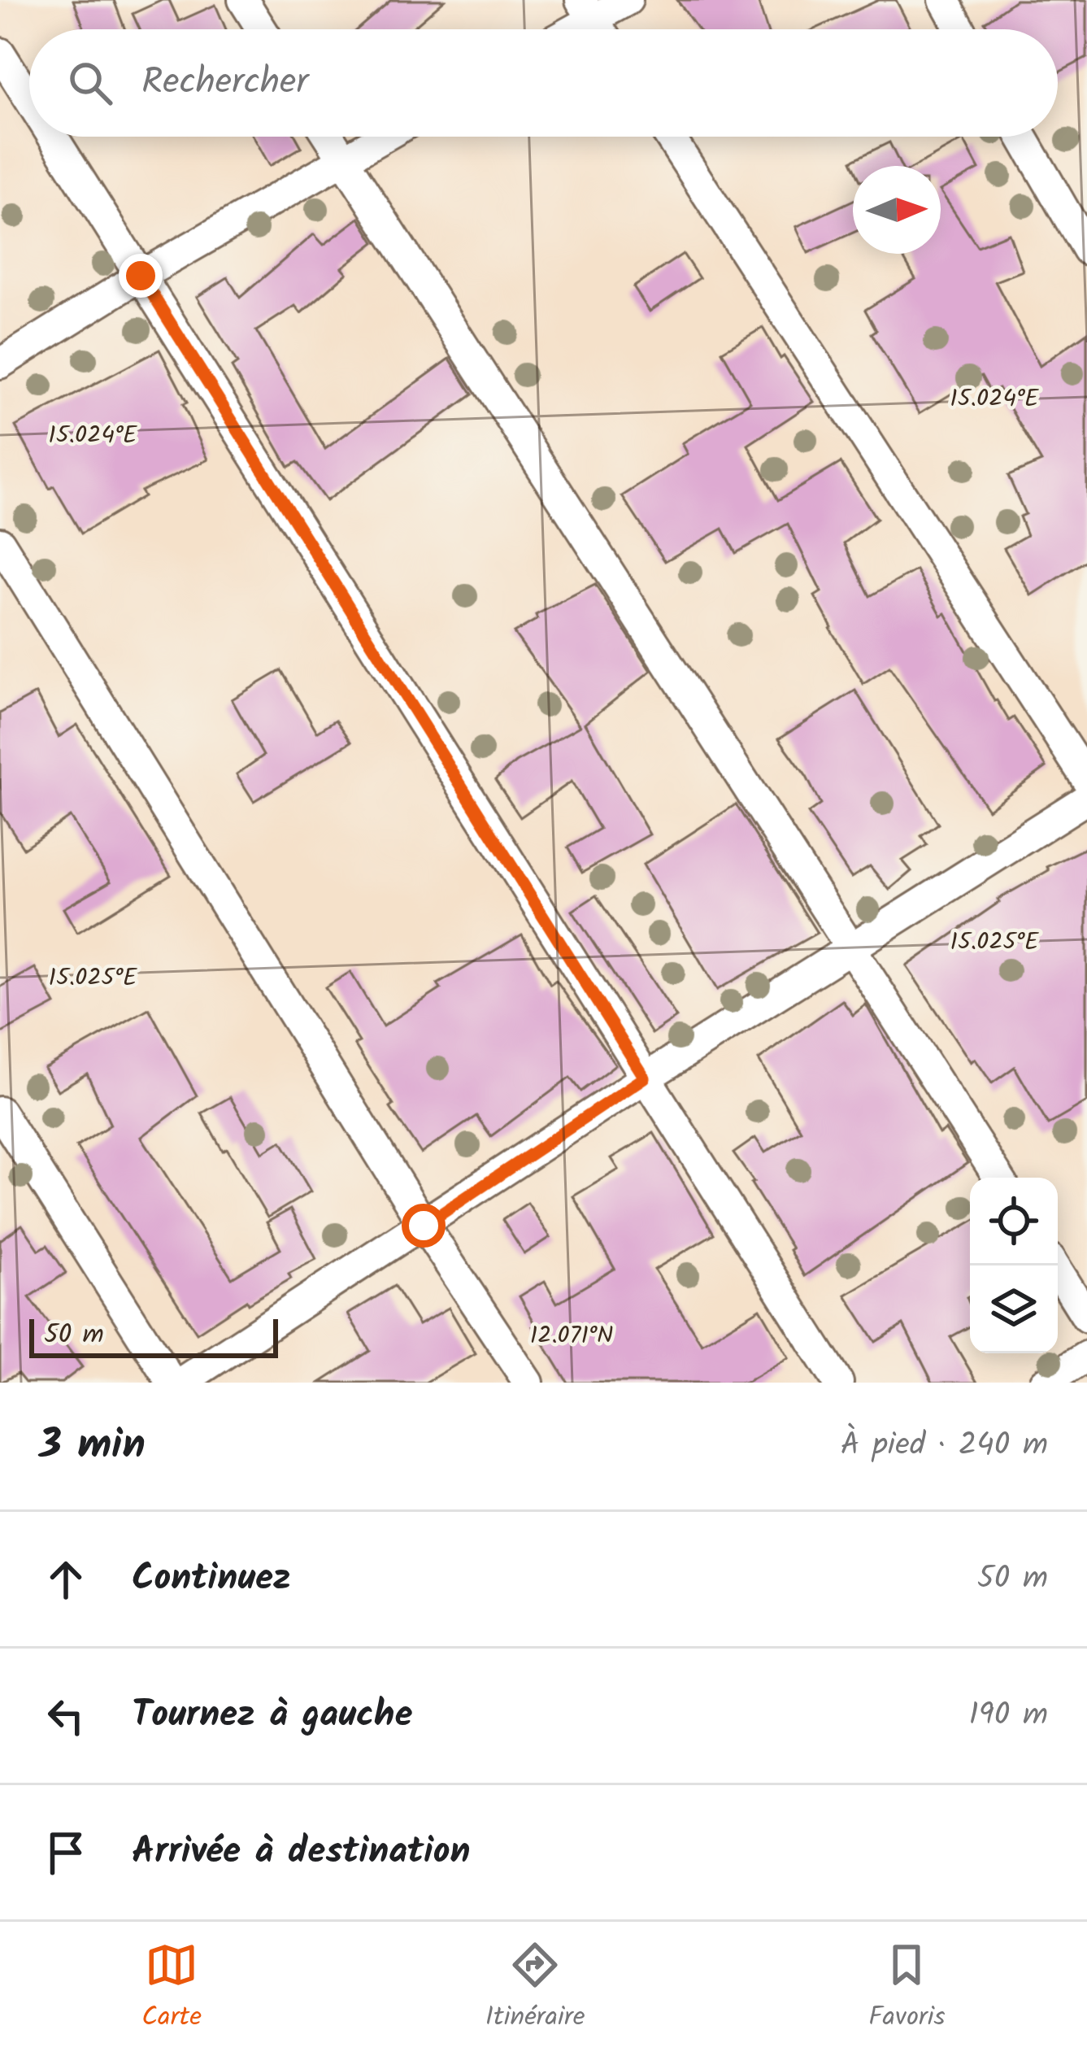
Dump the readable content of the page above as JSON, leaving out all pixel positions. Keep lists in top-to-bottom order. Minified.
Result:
{"scale_bar":"50 m","north":"right","page":{"search":"Rechercher","scale":"50 m","heading":["3 min","À pied · 240 m"],"list":[["Continuez","50 m"],["Tournez à gauche","190 m"],"Arrivée à destination"],"nav":["Carte","Itinéraire","Favoris"]},"coordinates":["15.024°E","15.025°E","12.071°N"]}
